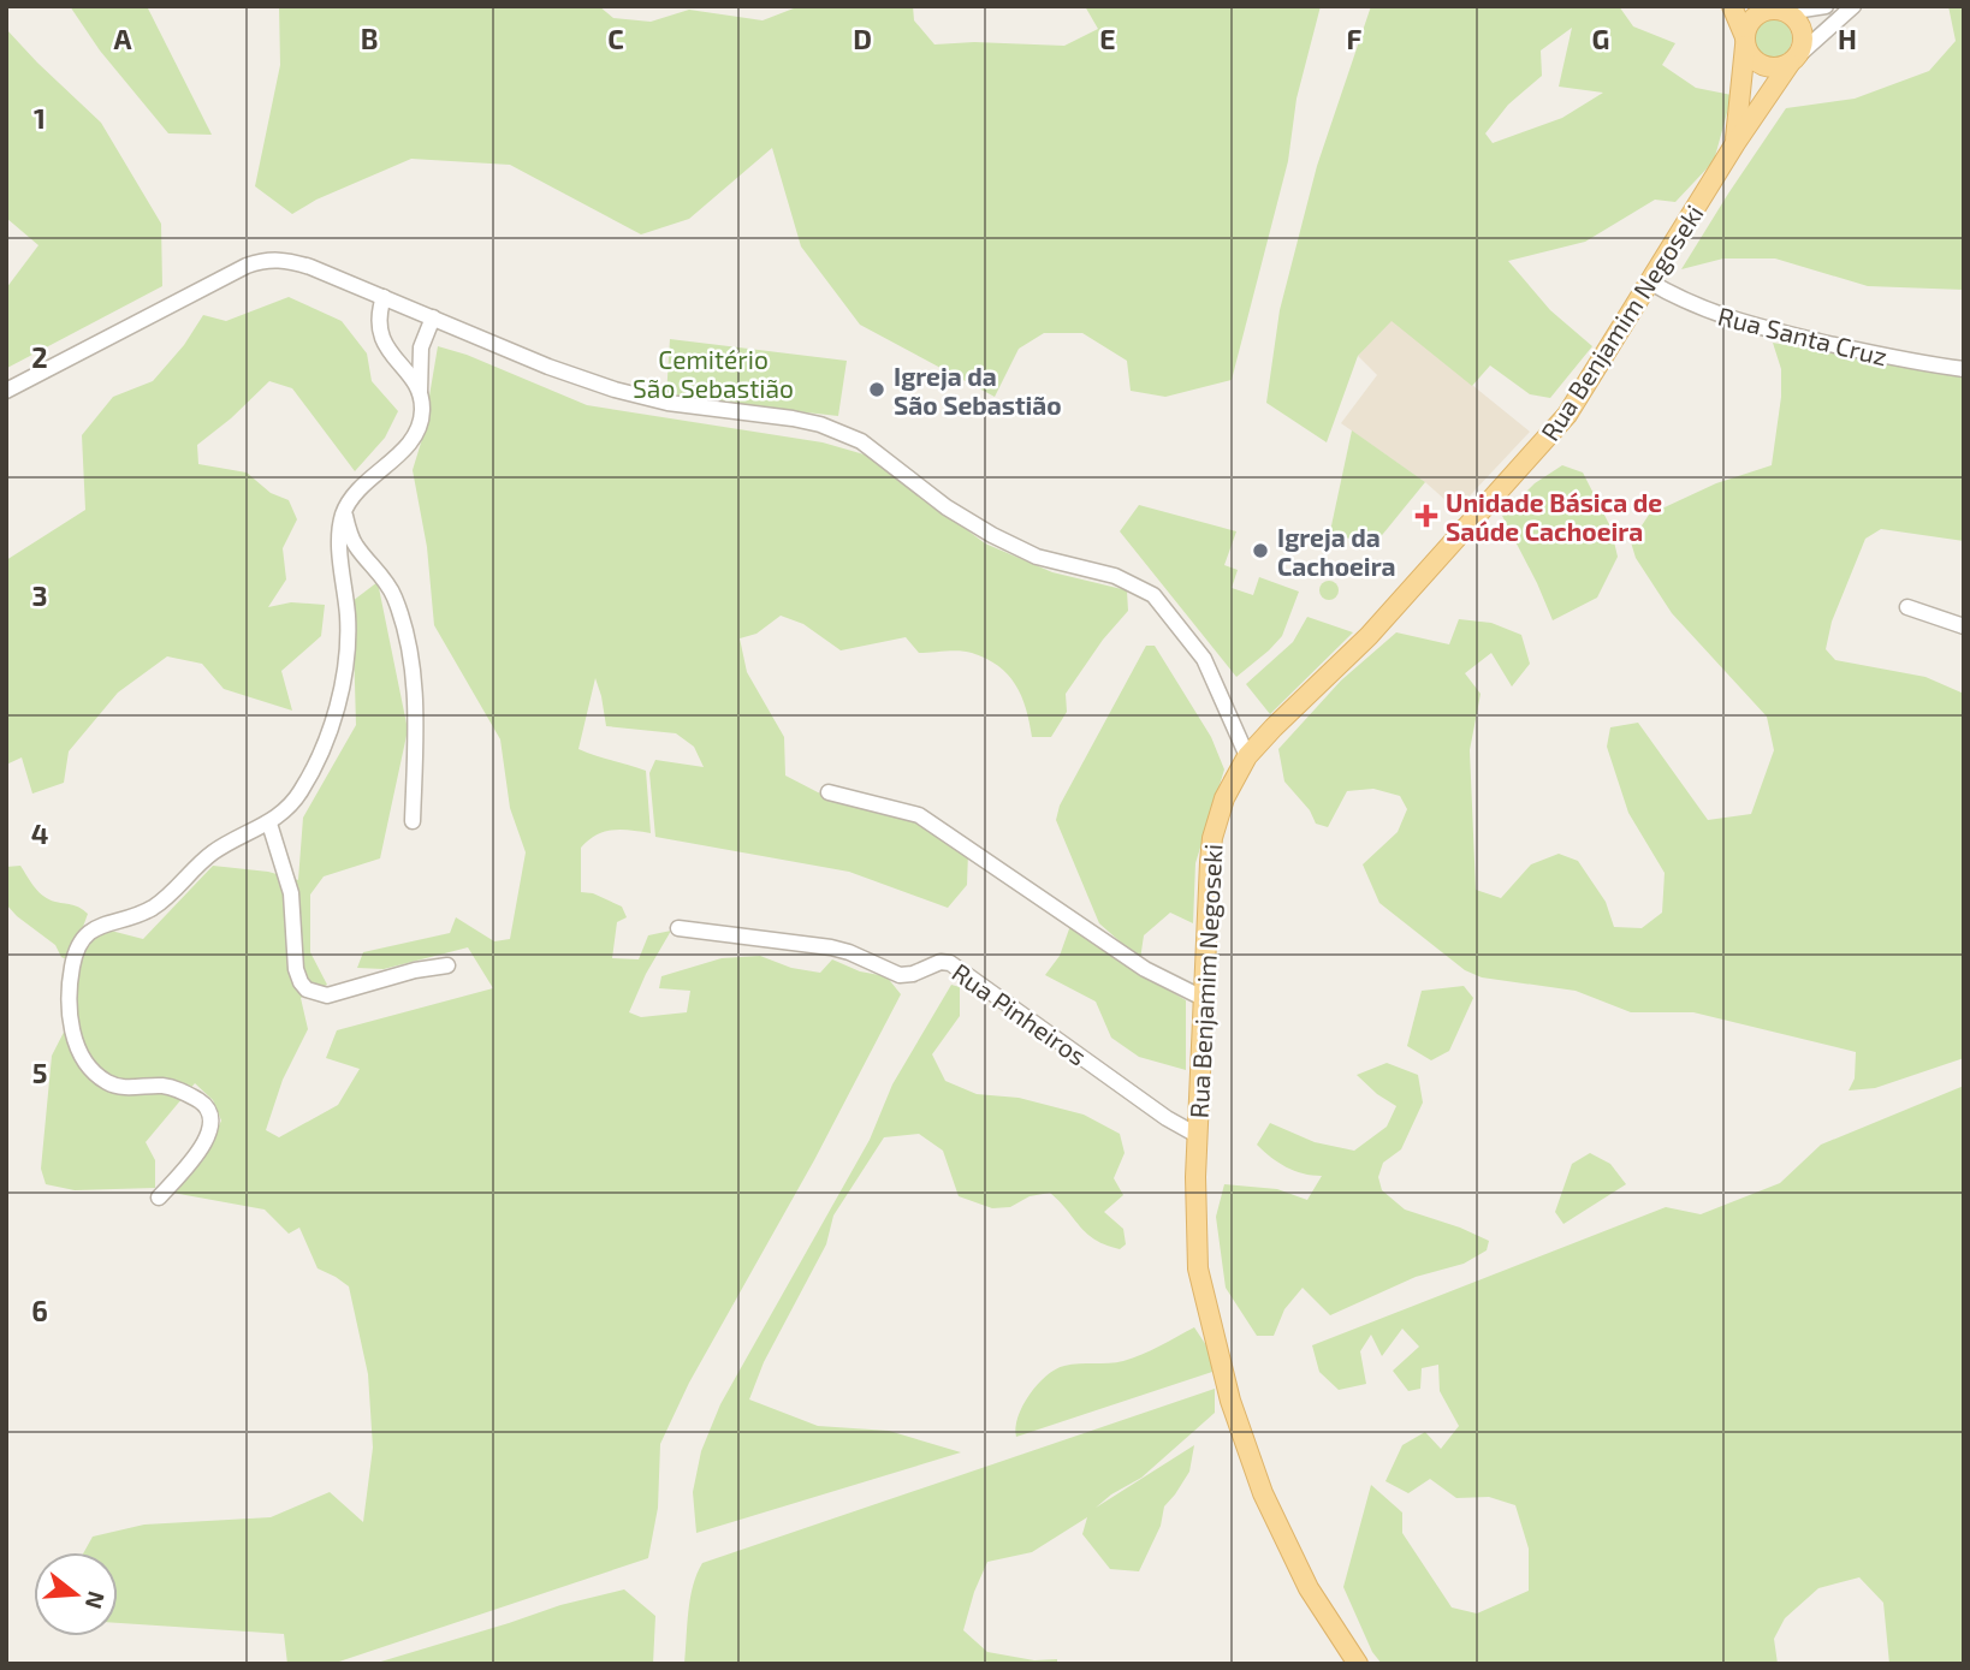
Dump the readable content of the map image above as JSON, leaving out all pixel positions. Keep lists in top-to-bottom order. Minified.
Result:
{"streets":{"main road":["Rua Benjamim Negoseki"],"street":["Rua Santa Cruz","Rua Pinheiros"]},"crossings":[["Rua Benjamim Negoseki","Rua Santa Cruz"],["Rua Benjamim Negoseki","Rua Pinheiros"]],"parks":["Cemitério São Sebastião"],"places":{"other":["Igreja da São Sebastião","Igreja da Cachoeira"],"health":["Unidade Básica de Saúde Cachoeira"]},"north":"right","grid":{"columns":["A","B","C","D","E","F","G","H"],"rows":["1","2","3","4","5","6"]}}
